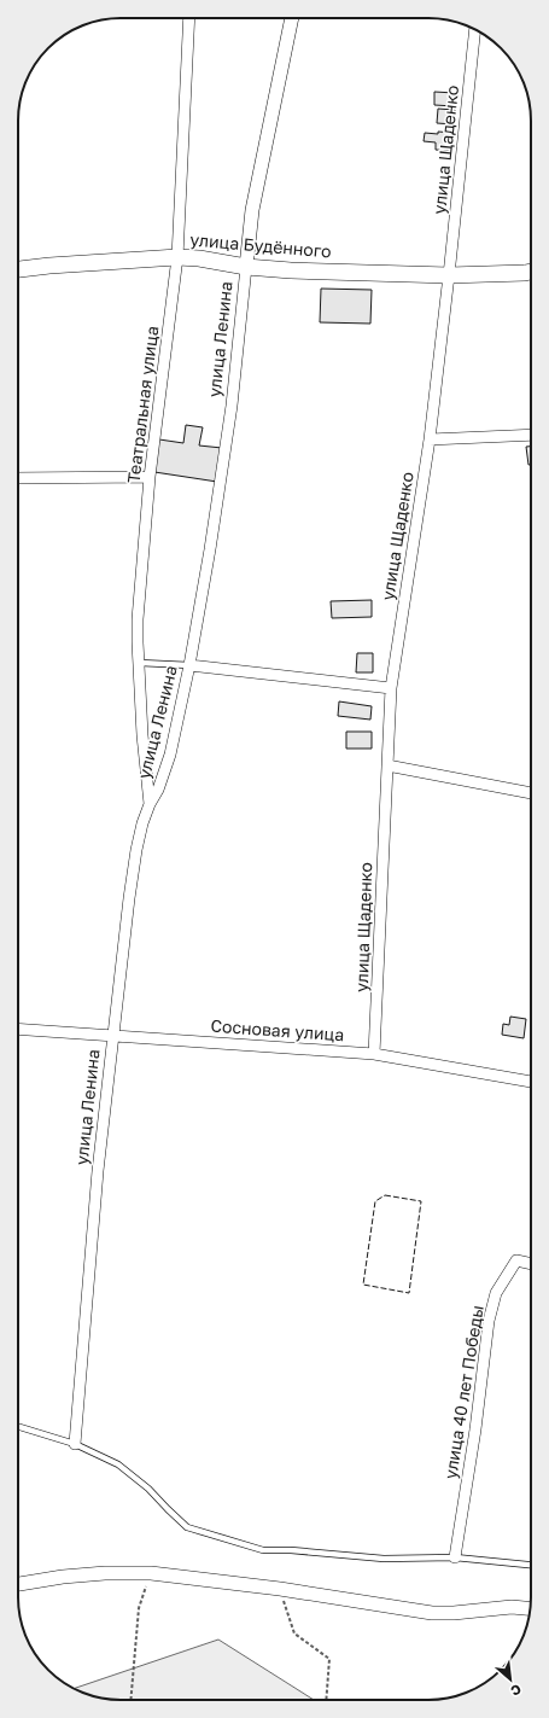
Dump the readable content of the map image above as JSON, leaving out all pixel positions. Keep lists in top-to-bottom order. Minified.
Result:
{"streets":{"main road":["улица Будённого"],"street":["улица Щаденко","улица Ленина","Театральная улица","Сосновая улица","улица 40 лет Победы"]},"crossings":[["улица Щаденко","улица Будённого"],["улица Щаденко","Сосновая улица"],["улица Будённого","улица Ленина"],["улица Будённого","Театральная улица"],["улица Ленина","Театральная улица"],["улица Ленина","Сосновая улица"]],"north":"bottom right"}
